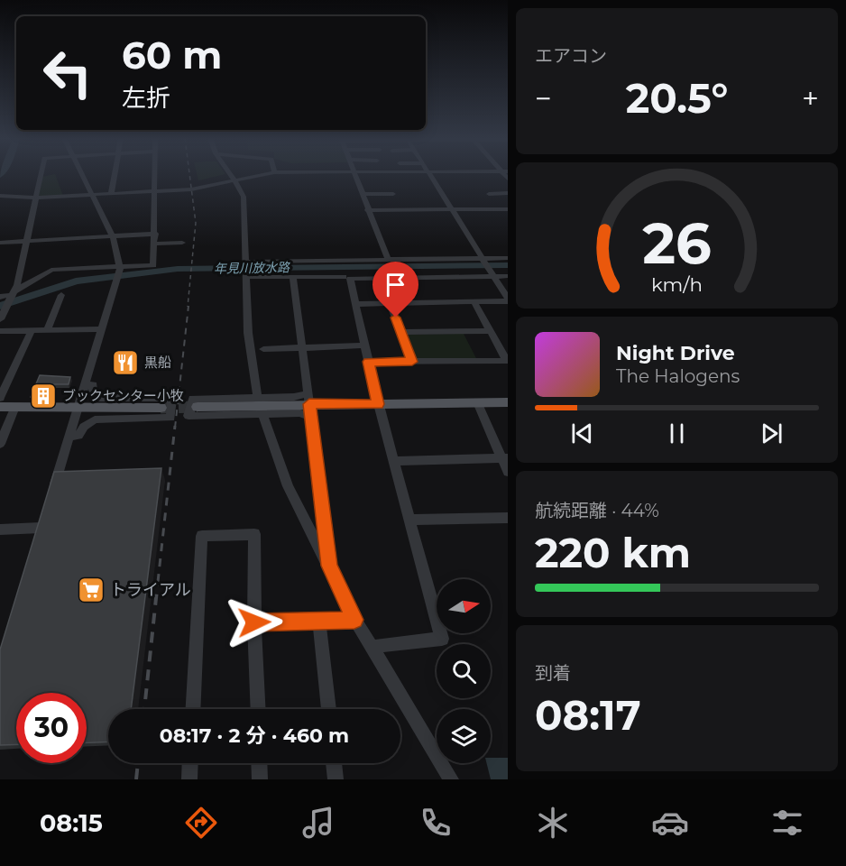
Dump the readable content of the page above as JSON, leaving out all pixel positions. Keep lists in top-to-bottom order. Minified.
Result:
{"water":["年見川放水路"],"places":{"restaurant":["黒船"],"building":["ブックセンター小牧"],"supermarket":["トライアル"]},"north":"right","page":{"tile":["エアコン",["航続距離 · 44%","220 km"],["到着","08:17"]],"turn":["60 m","左折"],"heat":["−","20.5°","+"],"song":["Night Drive","The Halogens"],"limit":"30","trip":"08:17 · 2 分 · 460 m","tabs":"08:15","gauge":["26","km/h"]}}
